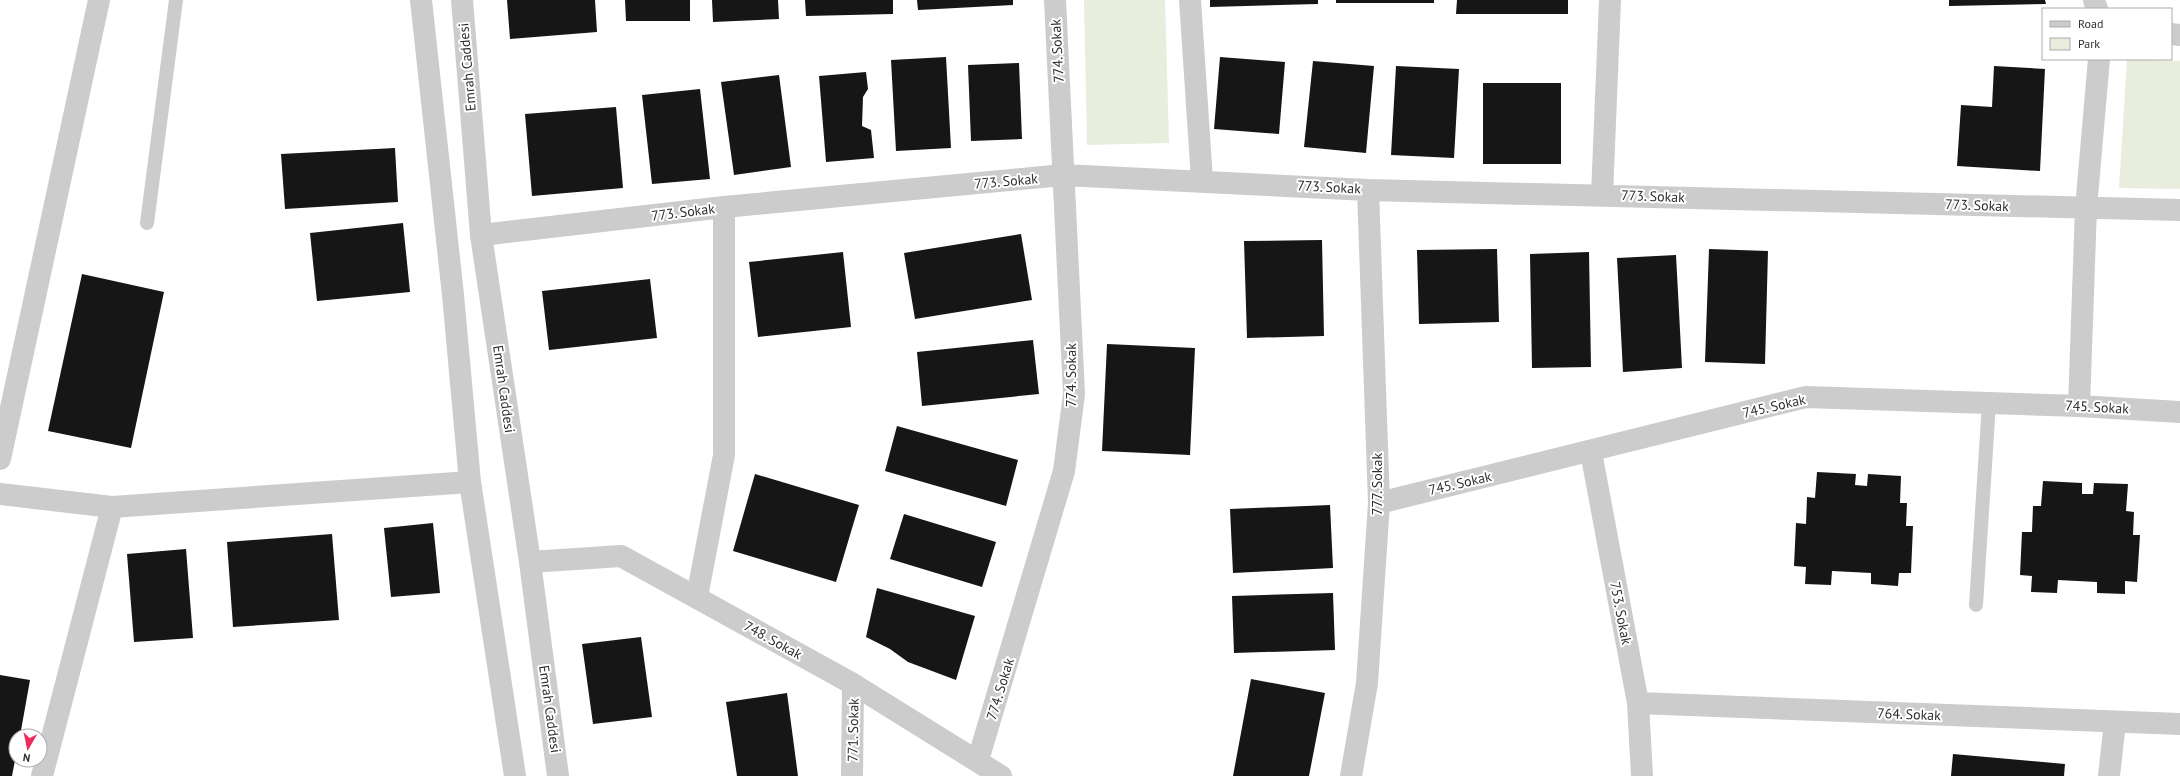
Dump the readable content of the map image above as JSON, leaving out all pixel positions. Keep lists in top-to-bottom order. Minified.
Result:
{"streets":{"street":["774. Sokak","Emrah Caddesi","773. Sokak","745. Sokak","777. Sokak","753. Sokak","748. Sokak","764. Sokak","771. Sokak"]},"crossings":[["774. Sokak","773. Sokak"],["774. Sokak","748. Sokak"],["Emrah Caddesi","773. Sokak"],["Emrah Caddesi","748. Sokak"],["773. Sokak","777. Sokak"],["745. Sokak","777. Sokak"],["745. Sokak","753. Sokak"],["753. Sokak","764. Sokak"],["748. Sokak","771. Sokak"]],"legend":["Road","Park"],"north":"bottom"}
